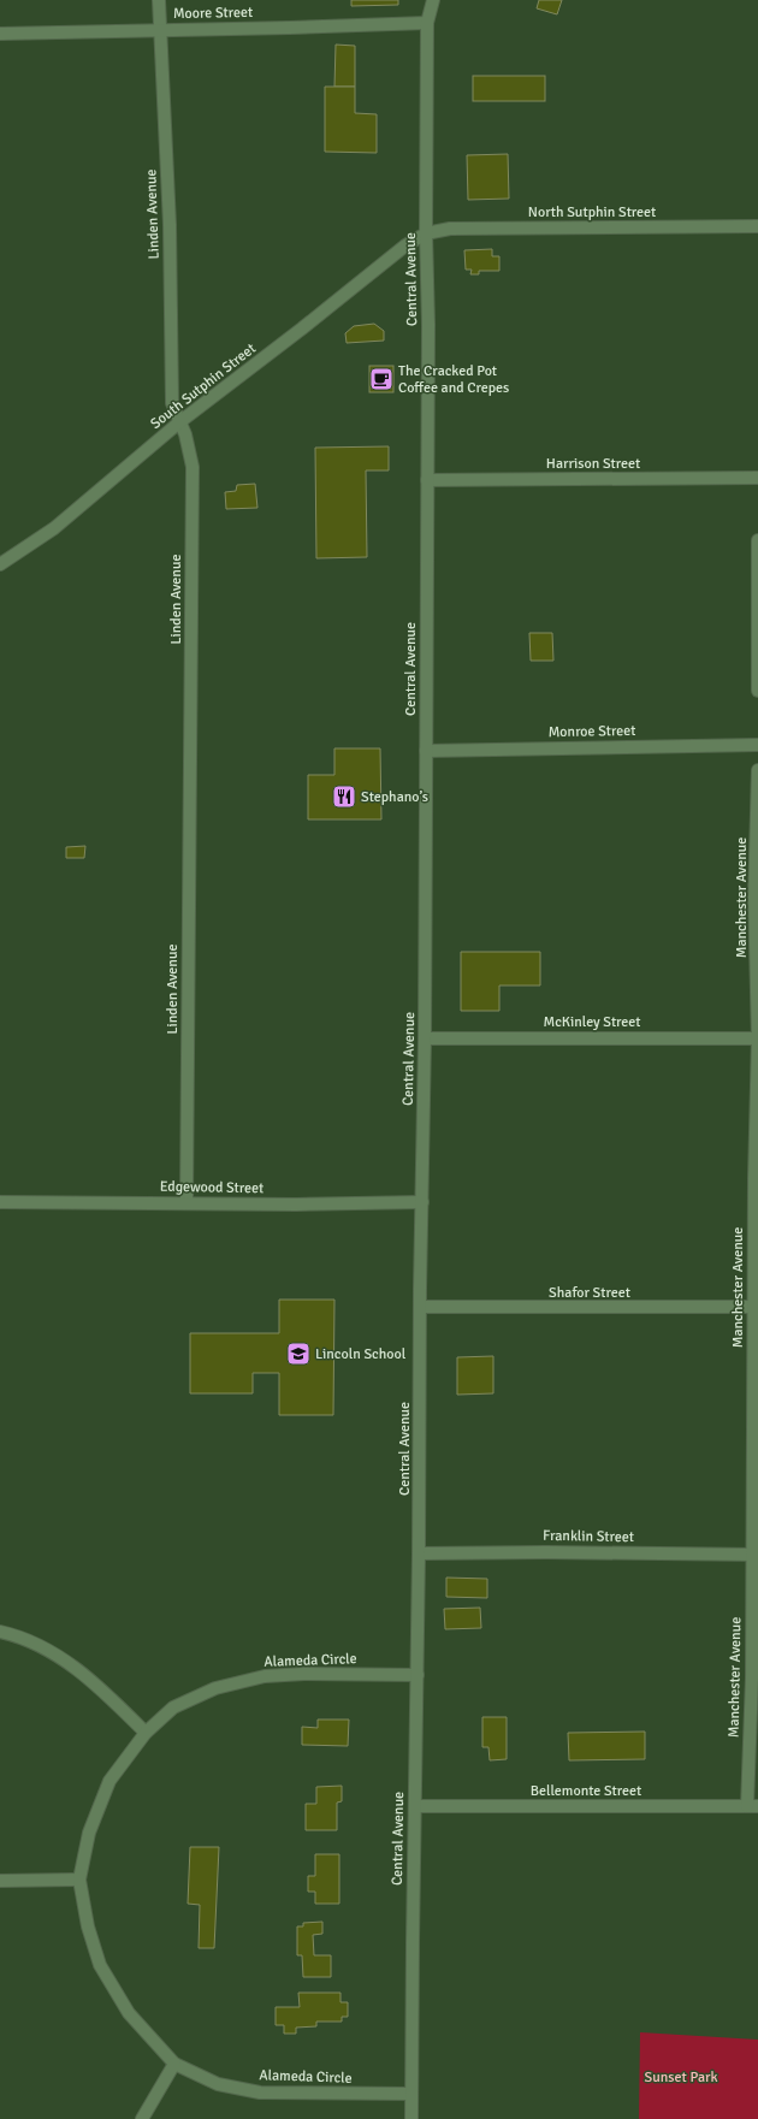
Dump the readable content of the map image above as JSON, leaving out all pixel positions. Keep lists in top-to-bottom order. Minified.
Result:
{"streets":{"street":["Moore Street","North Sutphin Street","Linden Avenue","Central Avenue","South Sutphin Street","Harrison Street","Monroe Street","Manchester Avenue","McKinley Street","Edgewood Street","Shafor Street","Franklin Street","Alameda Circle","Bellemonte Street"]},"crossings":[["Moore Street","Linden Avenue"],["Moore Street","Central Avenue"],["North Sutphin Street","Central Avenue"],["North Sutphin Street","South Sutphin Street"],["Linden Avenue","South Sutphin Street"],["Linden Avenue","Edgewood Street"],["Central Avenue","South Sutphin Street"],["Central Avenue","Harrison Street"],["Central Avenue","Monroe Street"],["Central Avenue","McKinley Street"],["Central Avenue","Edgewood Street"],["Central Avenue","Shafor Street"],["Central Avenue","Franklin Street"],["Central Avenue","Alameda Circle"],["Central Avenue","Bellemonte Street"],["Manchester Avenue","McKinley Street"],["Manchester Avenue","Shafor Street"],["Manchester Avenue","Franklin Street"],["Manchester Avenue","Bellemonte Street"]],"parks":["Sunset Park"],"places":{"cafe":["The Cracked Pot Coffee and Crepes"],"restaurant":["Stephano’s"],"school or university":["Lincoln School"]}}
